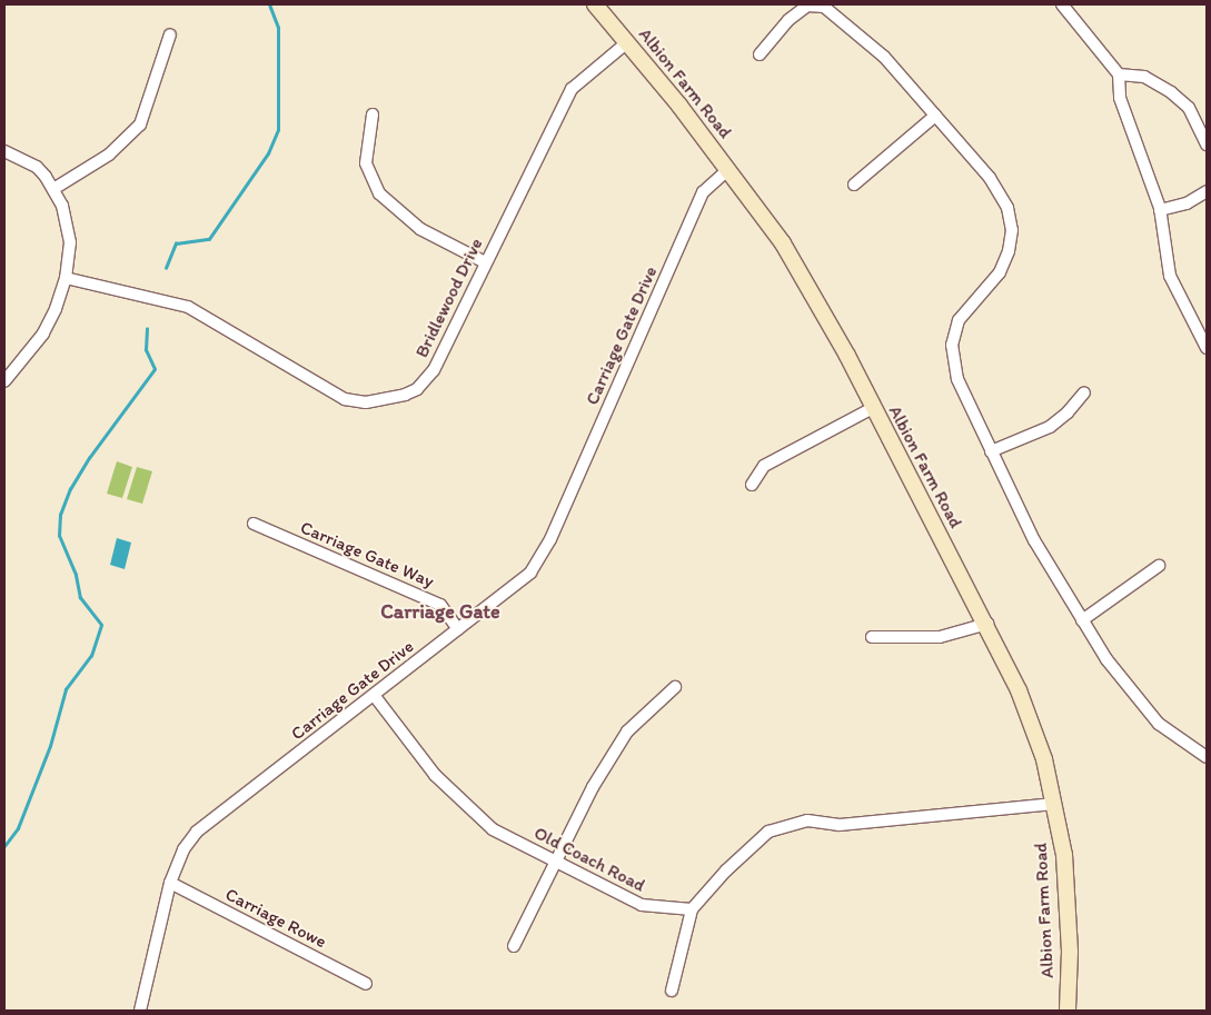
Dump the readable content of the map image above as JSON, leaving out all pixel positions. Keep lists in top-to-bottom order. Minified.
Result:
{"streets":{"street":["Albion Farm Road","Bridlewood Drive","Carriage Gate Drive","Carriage Gate Way","Old Coach Road","Carriage Rowe"]},"crossings":[["Albion Farm Road","Bridlewood Drive"],["Albion Farm Road","Carriage Gate Drive"],["Carriage Gate Drive","Carriage Gate Way"],["Carriage Gate Drive","Old Coach Road"],["Carriage Gate Drive","Carriage Rowe"]],"districts":["Carriage Gate"]}
